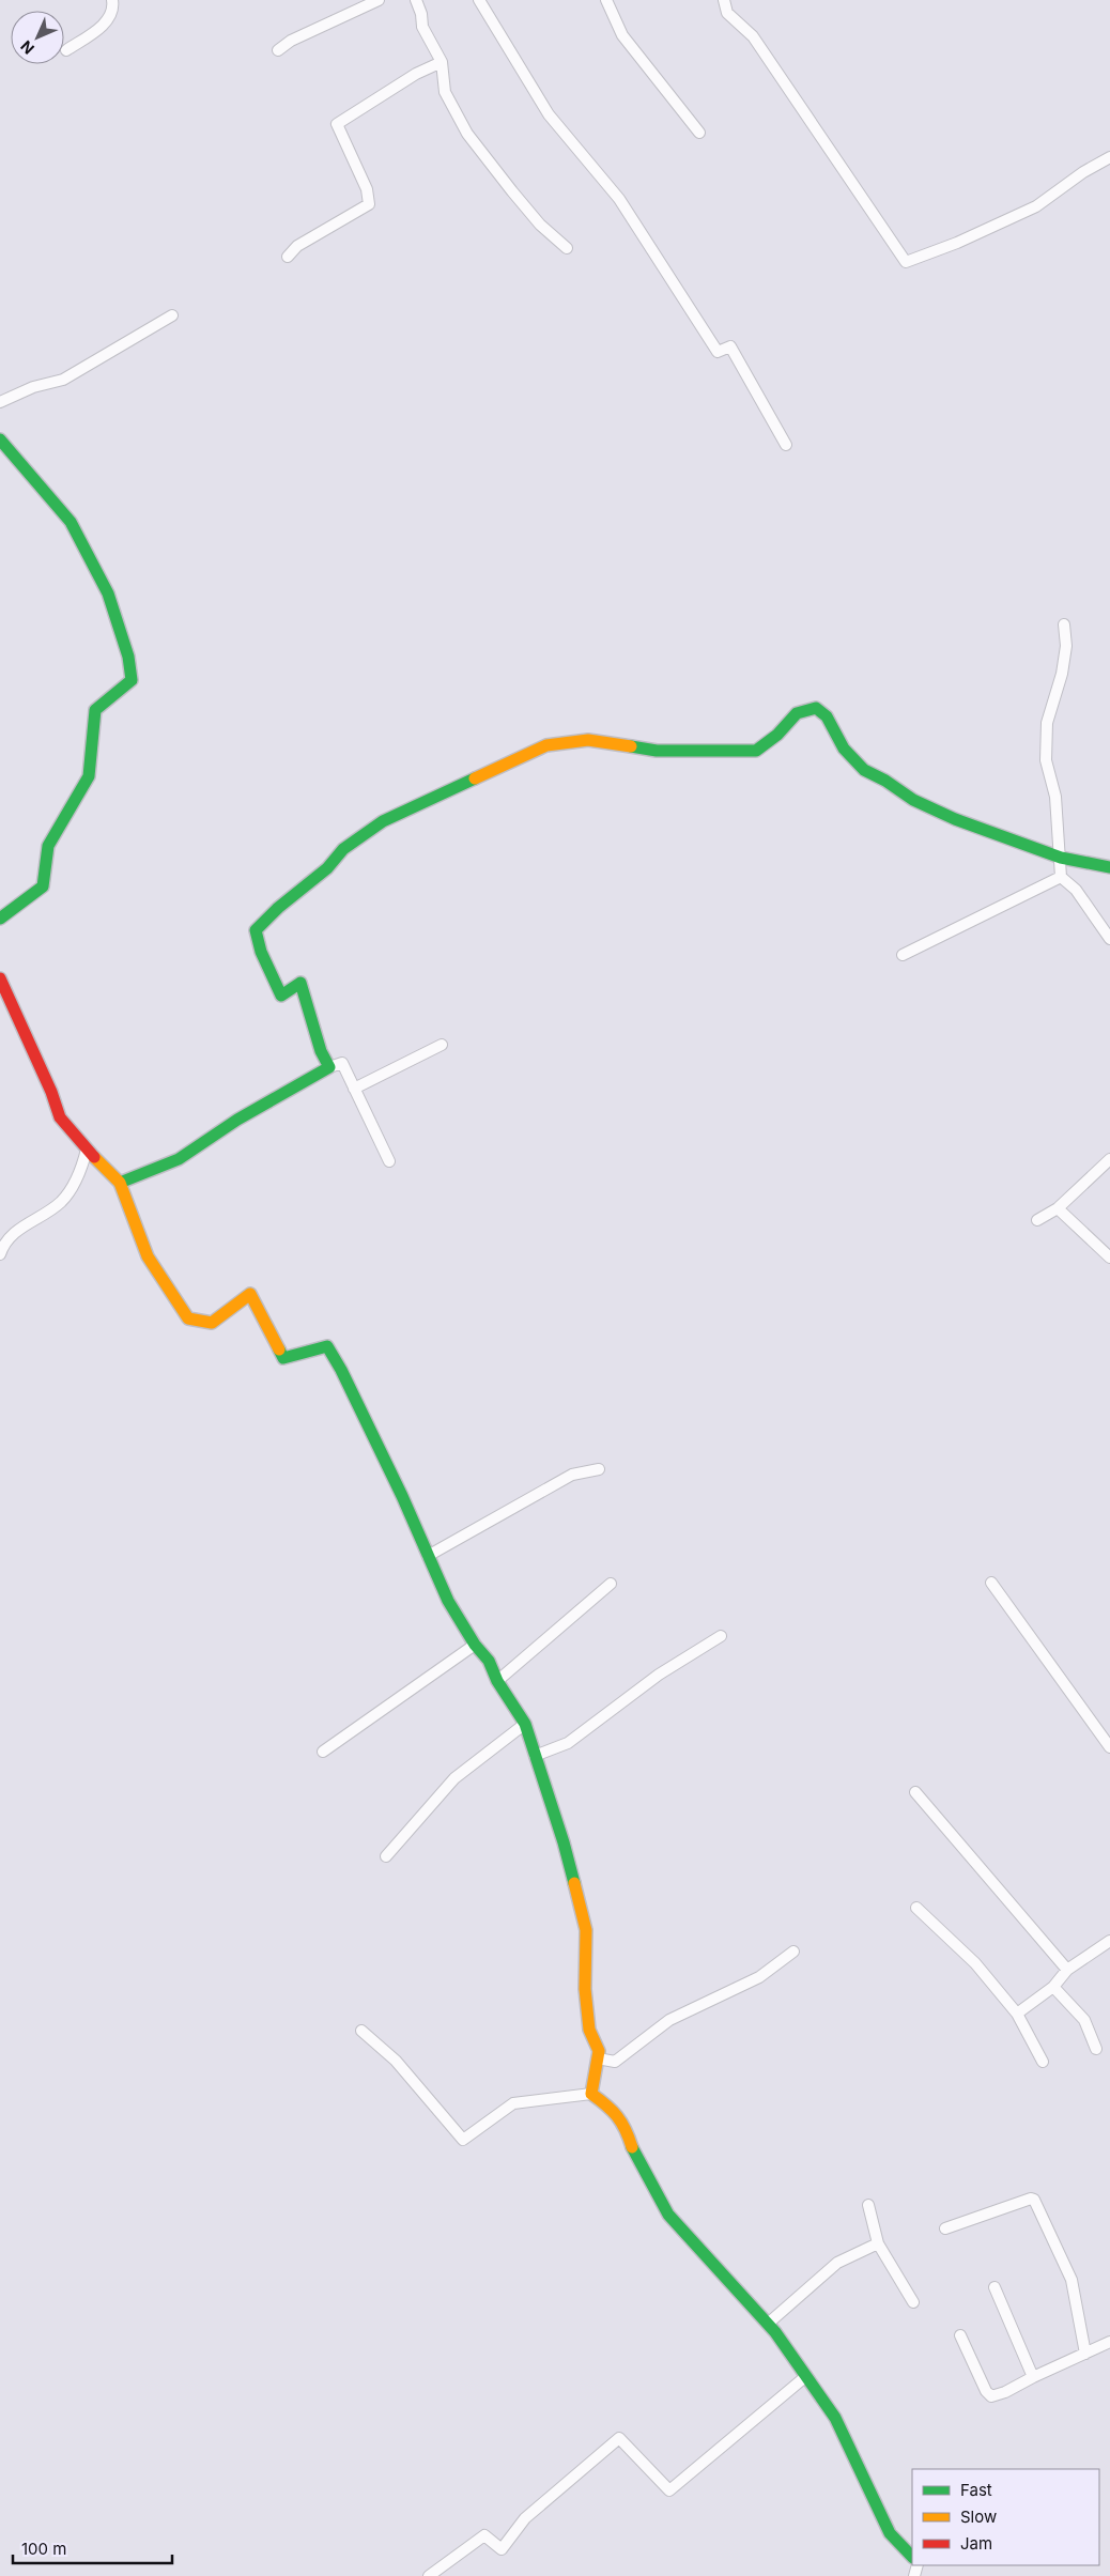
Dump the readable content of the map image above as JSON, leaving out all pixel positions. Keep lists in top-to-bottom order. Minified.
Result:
{"legend":["Fast","Slow","Jam"],"scale_bar":"100 m","north":"bottom left"}
